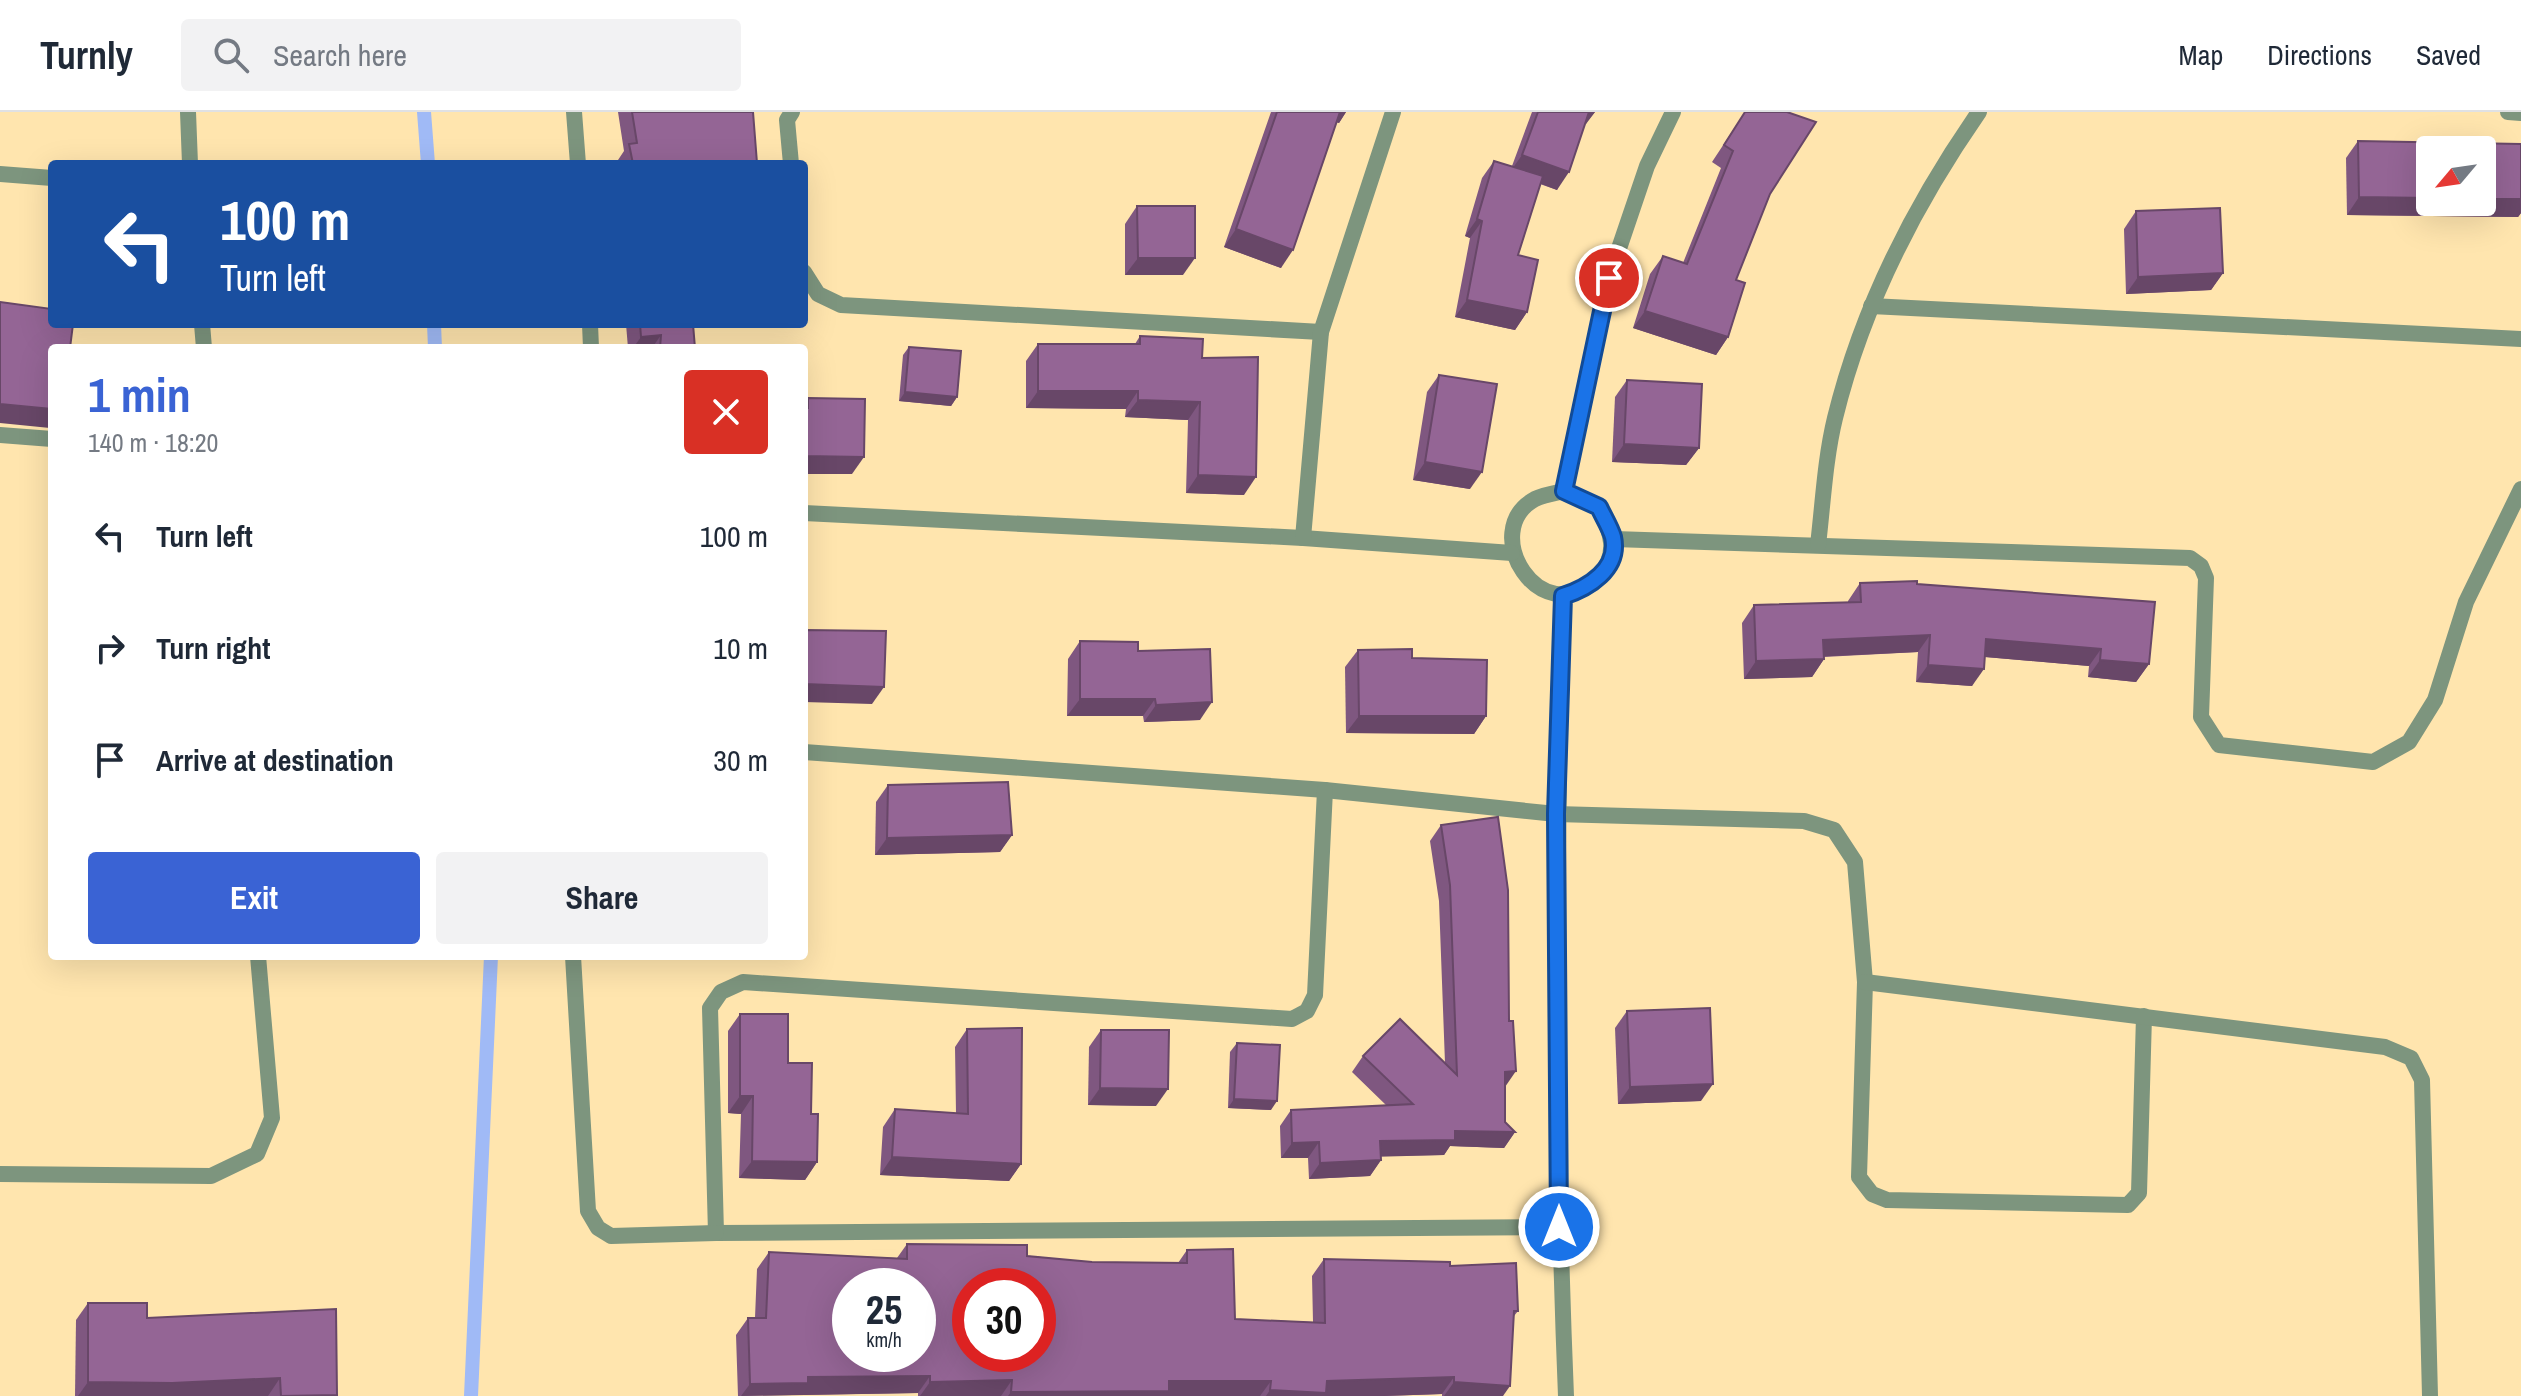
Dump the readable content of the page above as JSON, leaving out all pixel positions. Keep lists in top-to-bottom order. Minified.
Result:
{"north":"bottom left","page":{"header":"Turnly","search":"Search here","nav":["Map","Directions","Saved"],"turn":["100 m","Turn left"],"heading":["1 min","140 m · 18:20"],"list":[{"name":"Turn left","value":"100 m"},{"name":"Turn right","value":"10 m"},{"name":"Arrive at destination","value":"30 m"}],"buttons":["Exit","Share"],"speed":"25 km/h","limit":"30"}}
